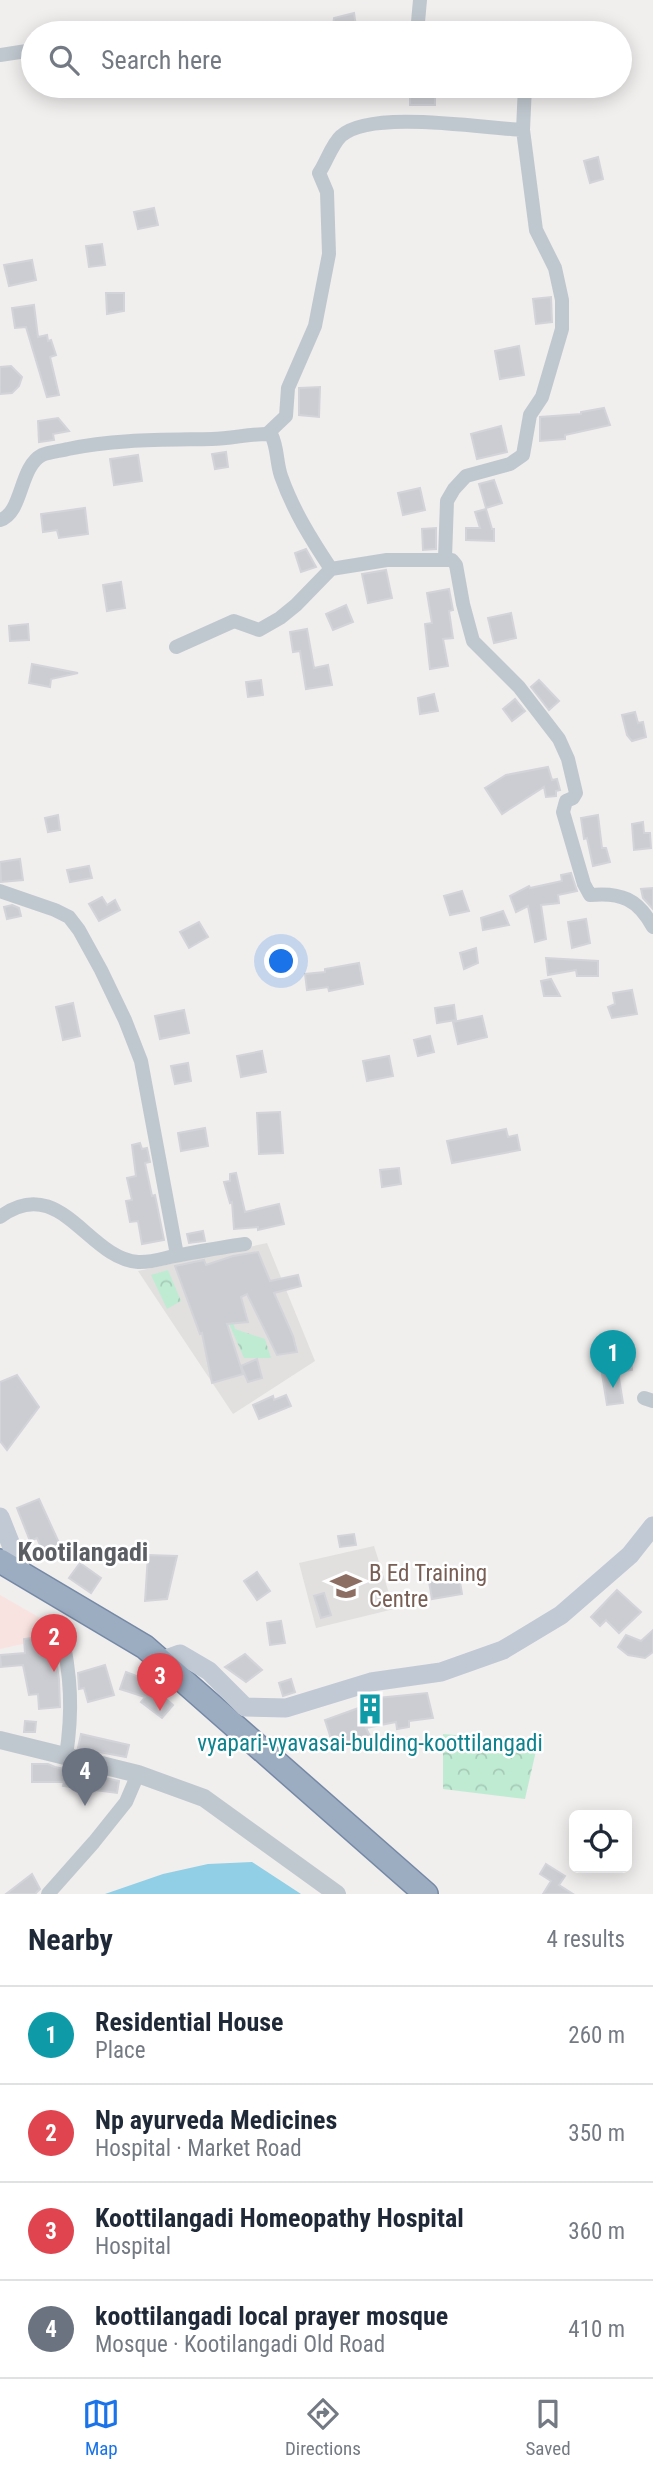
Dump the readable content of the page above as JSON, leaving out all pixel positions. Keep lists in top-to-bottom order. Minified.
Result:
{"districts":["Kootilangadi"],"places":{"school or university":["B Ed Training Centre"],"building":["vyapari-vyavasai-bulding-koottilangadi"]},"page":{"search":"Search here","pins":["1","2","3","4"],"heading":["Nearby","4 results"],"list":[{"mark":"1","name":"Residential House","note":"Place","value":"260 m"},{"mark":"2","name":"Np ayurveda Medicines","note":"Hospital · Market Road","value":"350 m"},{"mark":"3","name":"Koottilangadi Homeopathy Hospital","note":"Hospital","value":"360 m"},{"mark":"4","name":"koottilangadi local prayer mosque","note":"Mosque · Kootilangadi Old Road","value":"410 m"}],"nav":["Map","Directions","Saved"]}}
